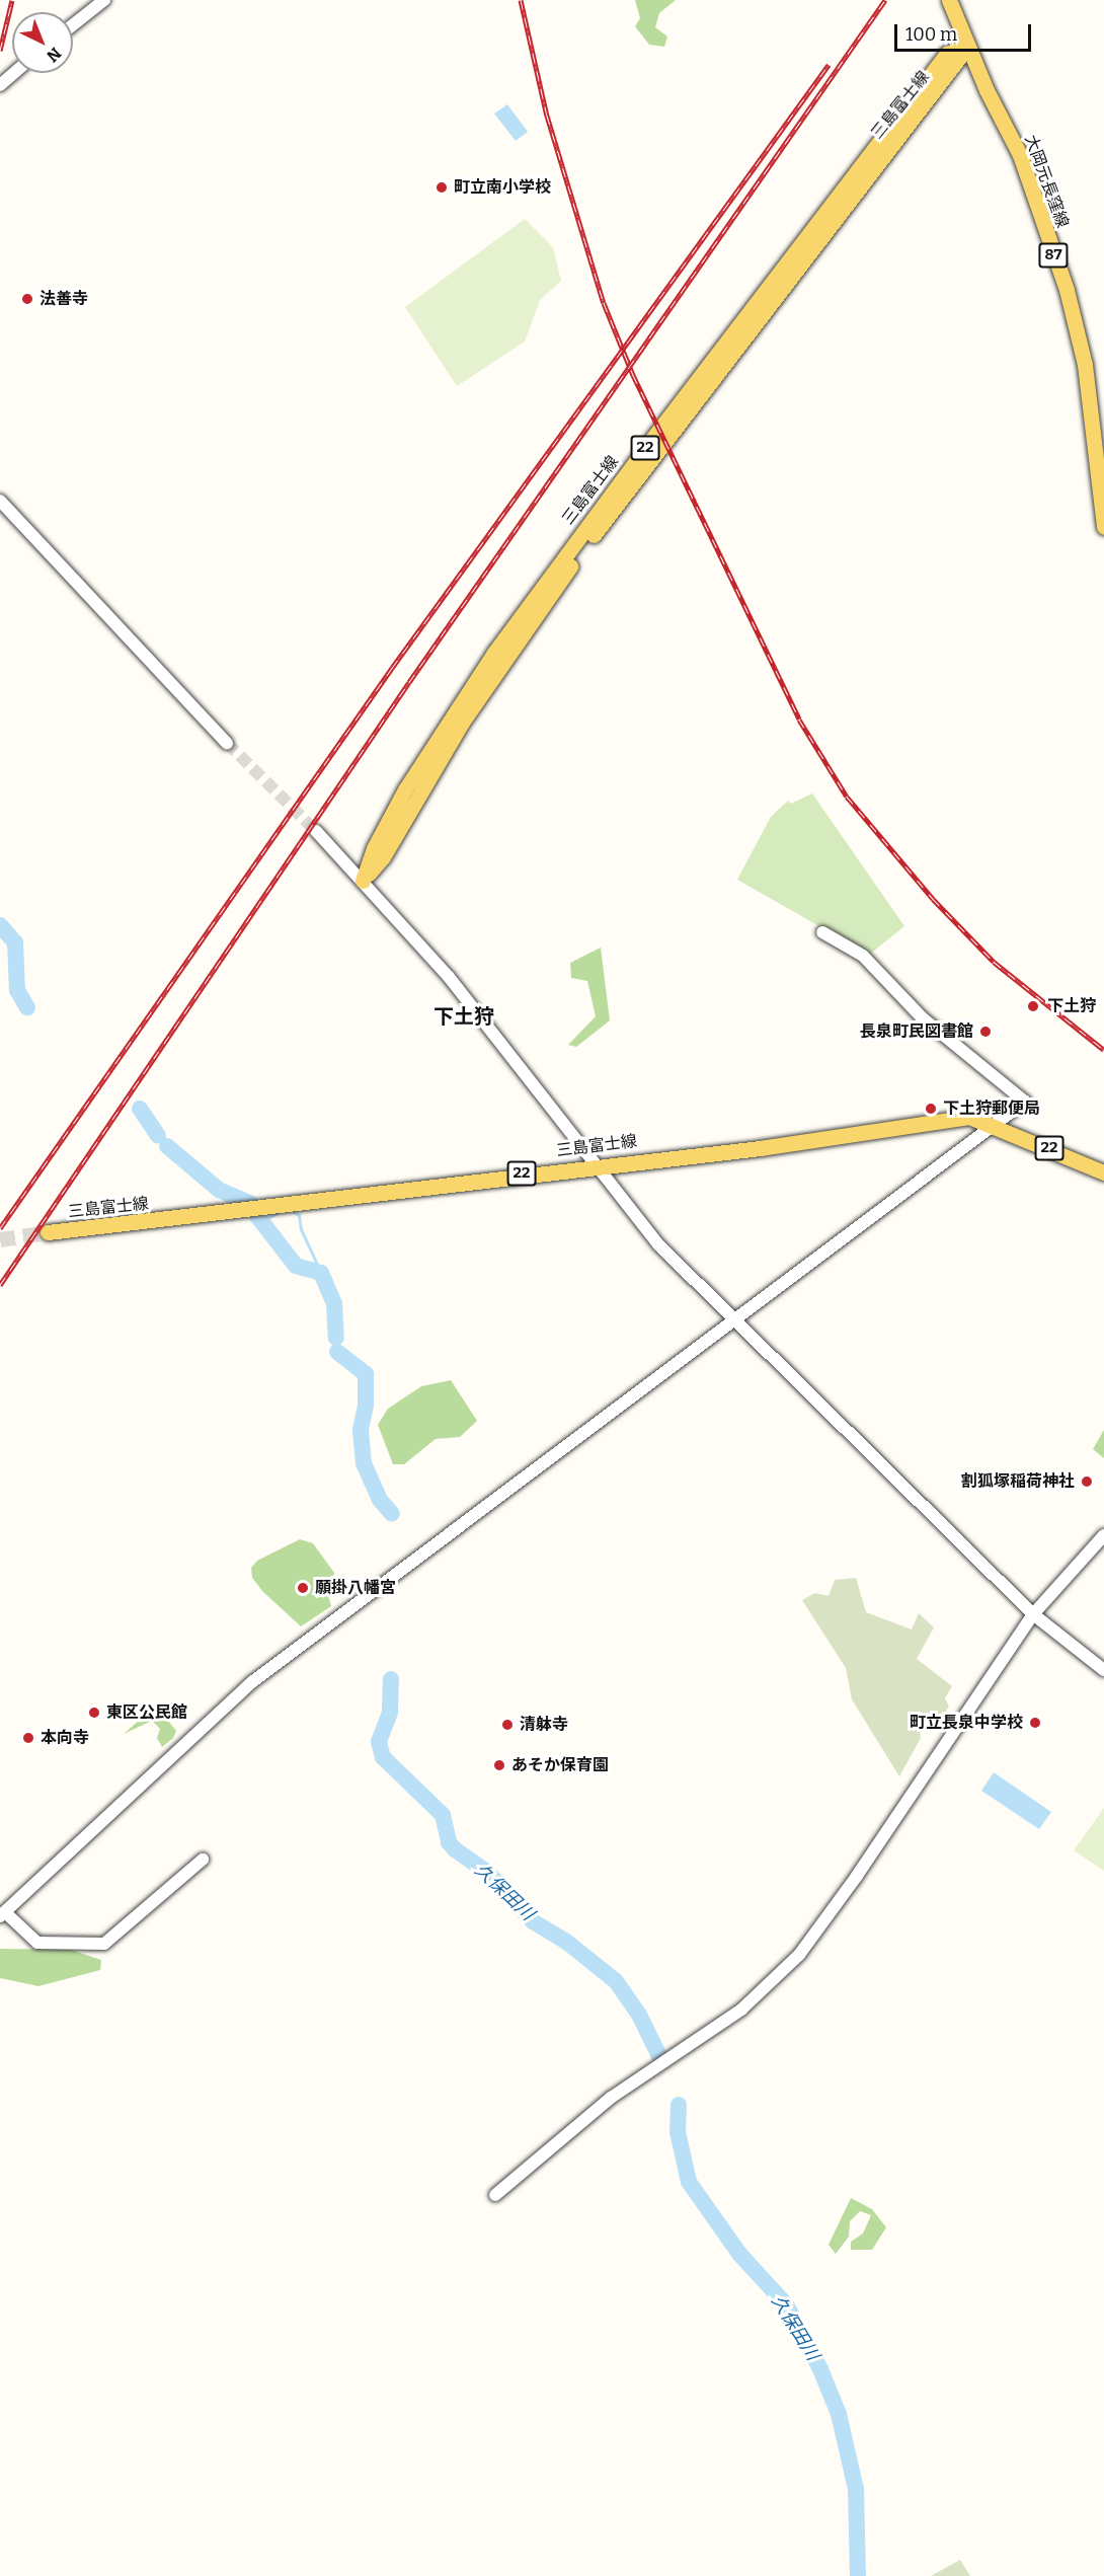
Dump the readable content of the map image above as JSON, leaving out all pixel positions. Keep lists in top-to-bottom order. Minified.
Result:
{"streets":{"main road":["三島富士線","大岡元長窪線","87","22"]},"crossings":[["三島富士線","大岡元長窪線"]],"districts":["下土狩"],"water":["久保田川"],"places":["町立南小学校","法善寺","下土狩","長泉町民図書館","下土狩郵便局","割狐塚稲荷神社","願掛八幡宮","東区公民館","町立長泉中学校","清躰寺","本向寺","あそか保育園"],"scale_bar":"100 m","north":"bottom right"}
